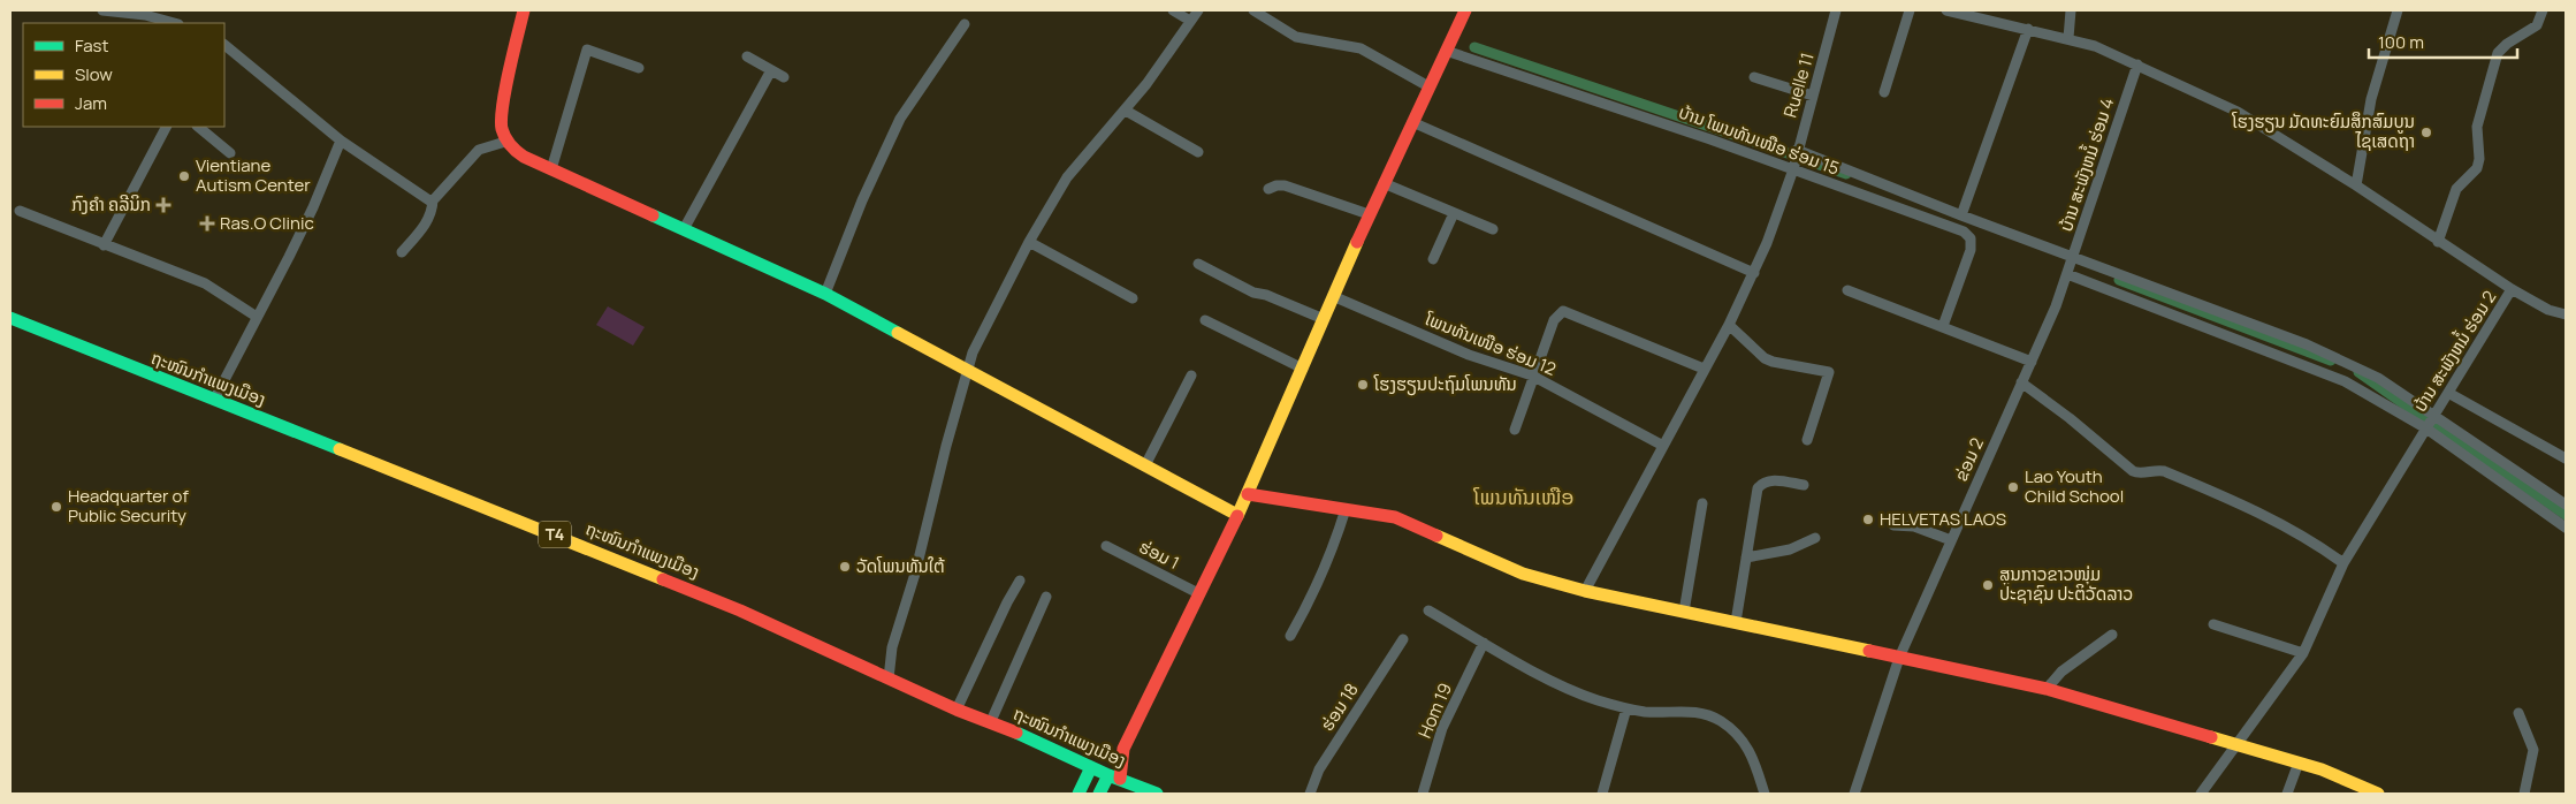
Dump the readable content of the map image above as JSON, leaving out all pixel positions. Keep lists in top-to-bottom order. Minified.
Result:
{"streets":{"street":["Ruelle 11","ບ້ານ ໂພນທັນເໜືອ ຮ່ອມ 15","ບ້ານ ສະພັງຫມໍ້ ຮ່ອມ 4","ໂພນທັນເໜືອ ຮ່ອມ 12","ບ້ານ ສະພັງຫມໍ້ ຮ່ອມ 2","ຖະໜົນກຳແພງເມືອງ","ຂ່ອມ 2","T4","ຮ່ອມ 1","ຮ່ອມ 18","Hom 19"]},"crossings":[["Ruelle 11","ບ້ານ ໂພນທັນເໜືອ ຮ່ອມ 15"],["Ruelle 11","ໂພນທັນເໜືອ ຮ່ອມ 12"],["ບ້ານ ສະພັງຫມໍ້ ຮ່ອມ 4","ຂ່ອມ 2"]],"districts":["ໂພນທັນເໜືອ"],"places":{"other":["ໂຮງຮຽນ ມັດທະຍົມສຶກສົມບູນ ໄຊເສດຖາ","Vientiane Autism Center","ໂຮງຮຽນປະຖົມໂພນທັນ","Lao Youth Child School","Headquarter of Public Security","HELVETAS LAOS","ວັດໂພນທັນໃຕ້","ສູນກາວຂາວໜຸ່ມ ປະຊາຊົນ ປະຕິວັດລາວ"],"health":["ກົງຄຳ ຄລີນິກ","Ras.O Clinic"]},"legend":["Fast","Slow","Jam"],"scale_bar":"100 m"}
